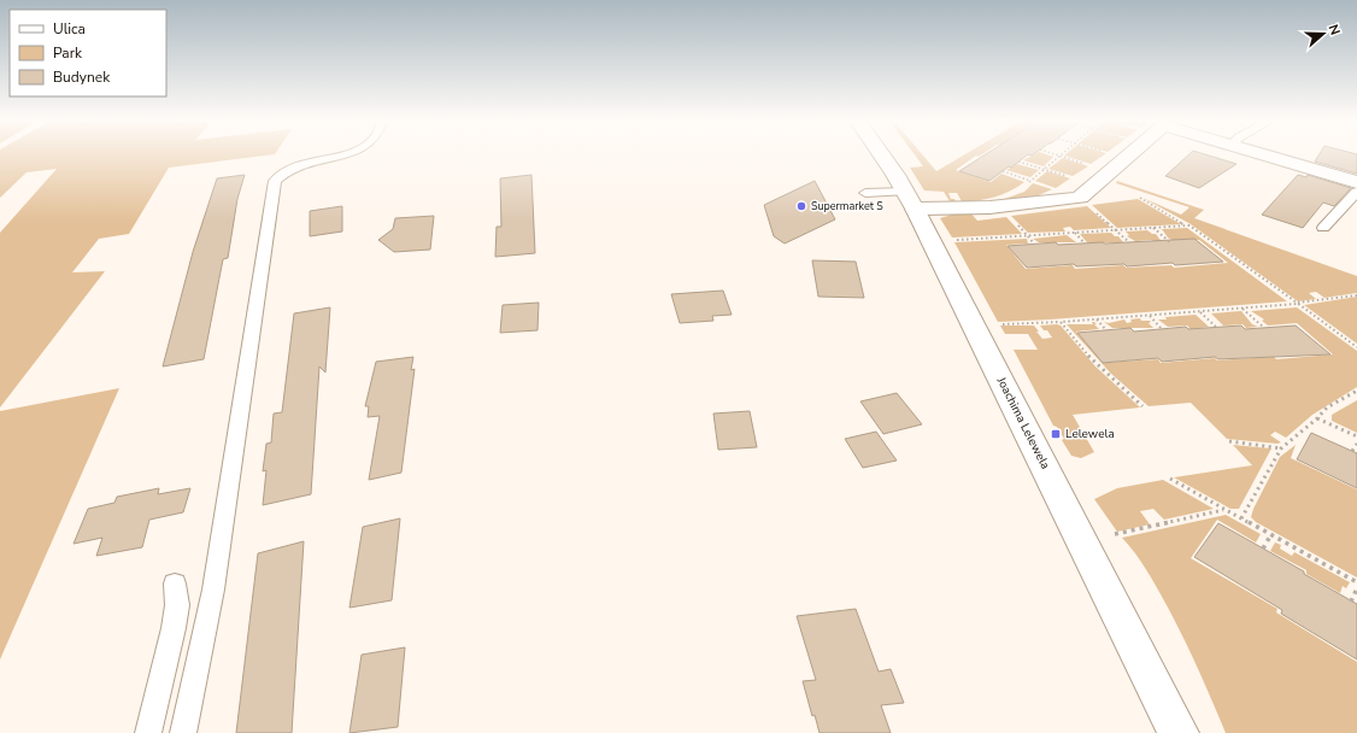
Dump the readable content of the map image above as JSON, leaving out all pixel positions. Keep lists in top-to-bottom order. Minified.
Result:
{"streets":{"street":["Joachima Lelewela"]},"places":{"other":["Supermarket S"],"transit":["Lelewela"]},"legend":["Ulica","Park","Budynek"],"north":"right"}
